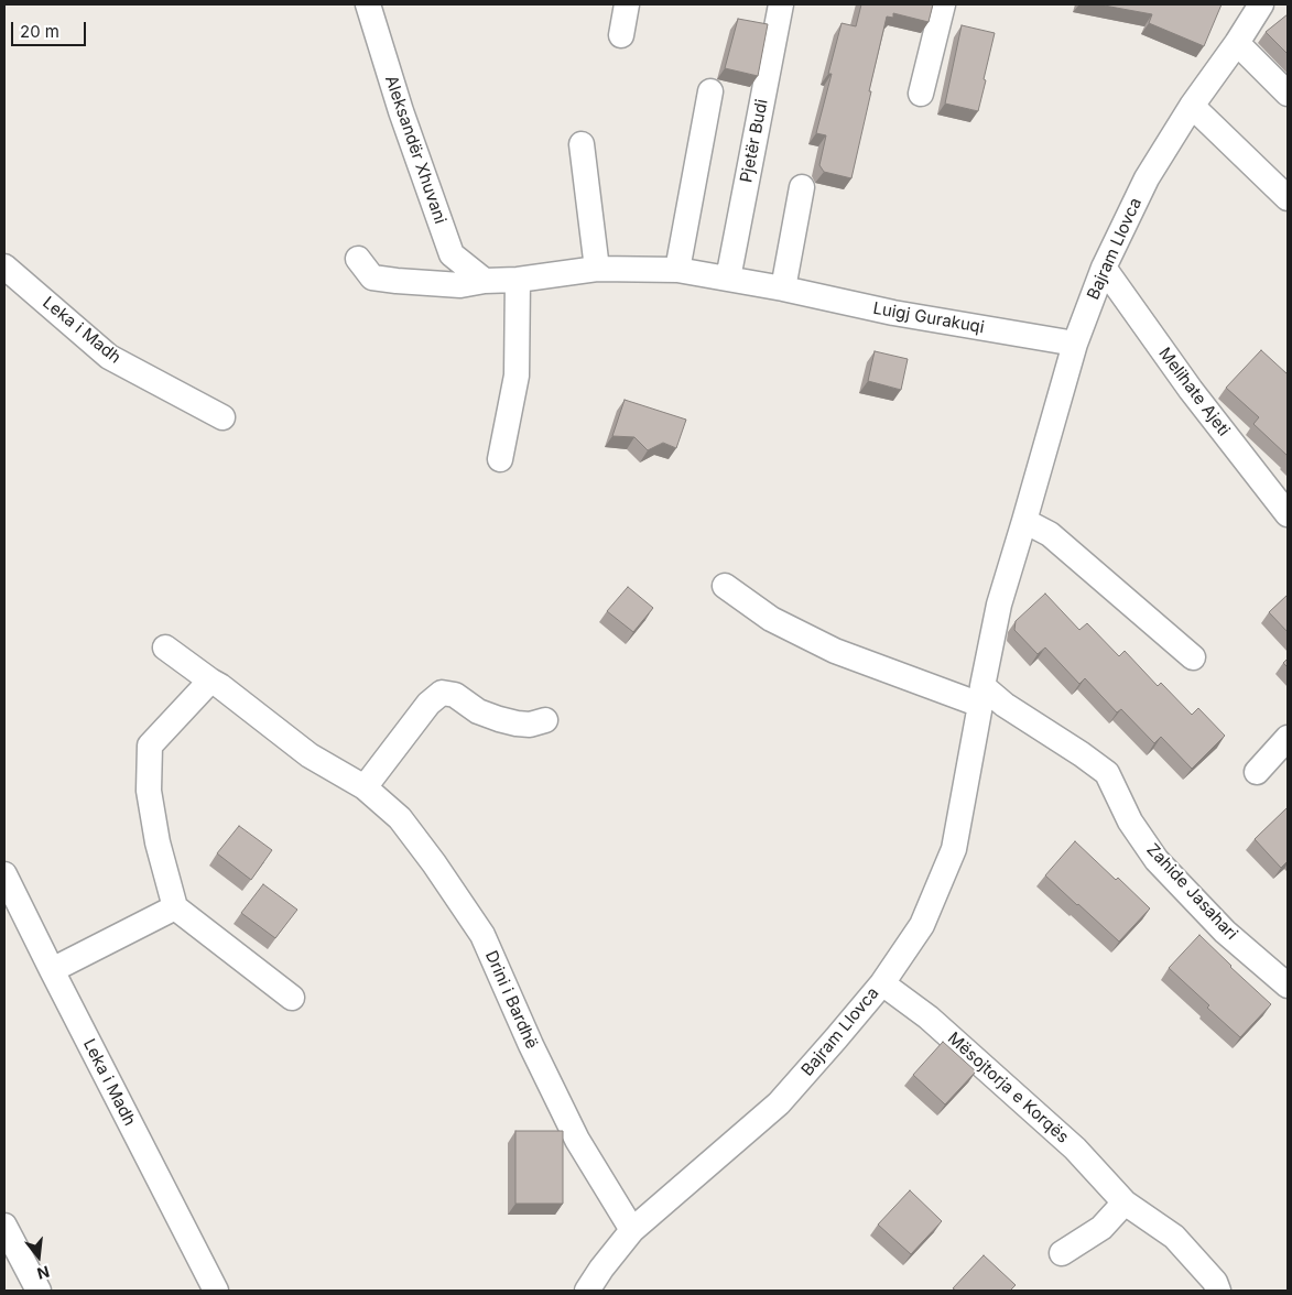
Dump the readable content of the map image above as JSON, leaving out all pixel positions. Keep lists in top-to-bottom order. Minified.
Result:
{"streets":{"street":["Pjetër Budi","Aleksandër Xhuvani","Bajram Llovca","Luigj Gurakuqi","Leka i Madh","Melihate Ajeti","Zahide Jasahari","Drini i Bardhë","Mësojtorja e Korqës"]},"crossings":[["Pjetër Budi","Luigj Gurakuqi"],["Aleksandër Xhuvani","Luigj Gurakuqi"],["Bajram Llovca","Luigj Gurakuqi"],["Bajram Llovca","Melihate Ajeti"],["Bajram Llovca","Zahide Jasahari"],["Bajram Llovca","Drini i Bardhë"],["Bajram Llovca","Mësojtorja e Korqës"]],"scale_bar":"20 m","north":"bottom"}
